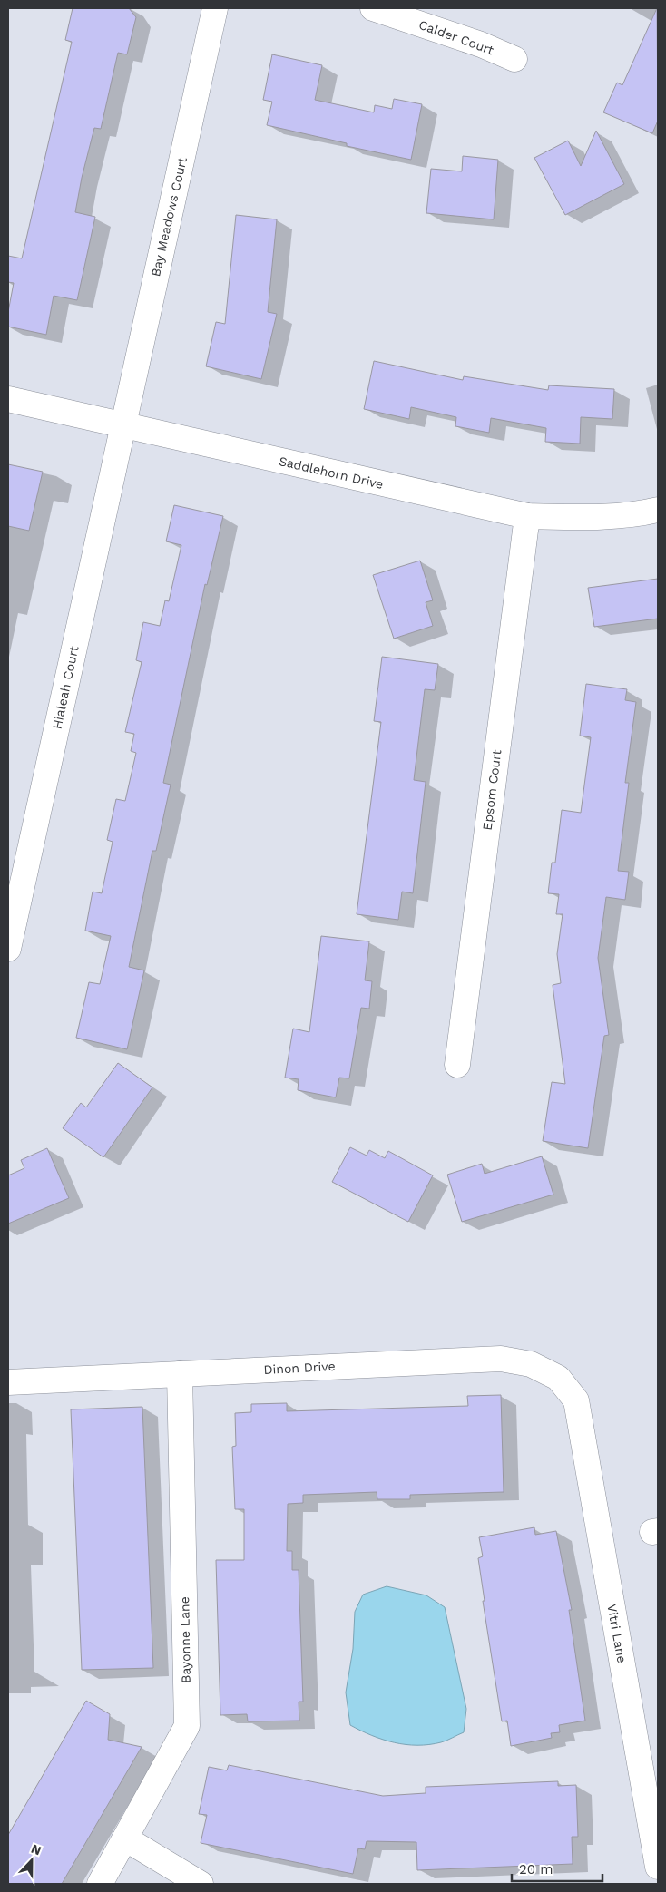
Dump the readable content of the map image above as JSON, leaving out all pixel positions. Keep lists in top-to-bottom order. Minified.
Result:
{"streets":{"street":["Calder Court","Bay Meadows Court","Saddlehorn Drive","Hialeah Court","Epsom Court","Dinon Drive","Vitri Lane","Bayonne Lane"]},"crossings":[["Bay Meadows Court","Saddlehorn Drive"],["Bay Meadows Court","Hialeah Court"],["Saddlehorn Drive","Hialeah Court"],["Saddlehorn Drive","Epsom Court"],["Dinon Drive","Vitri Lane"],["Dinon Drive","Bayonne Lane"]],"scale_bar":"20 m","north":"top"}
